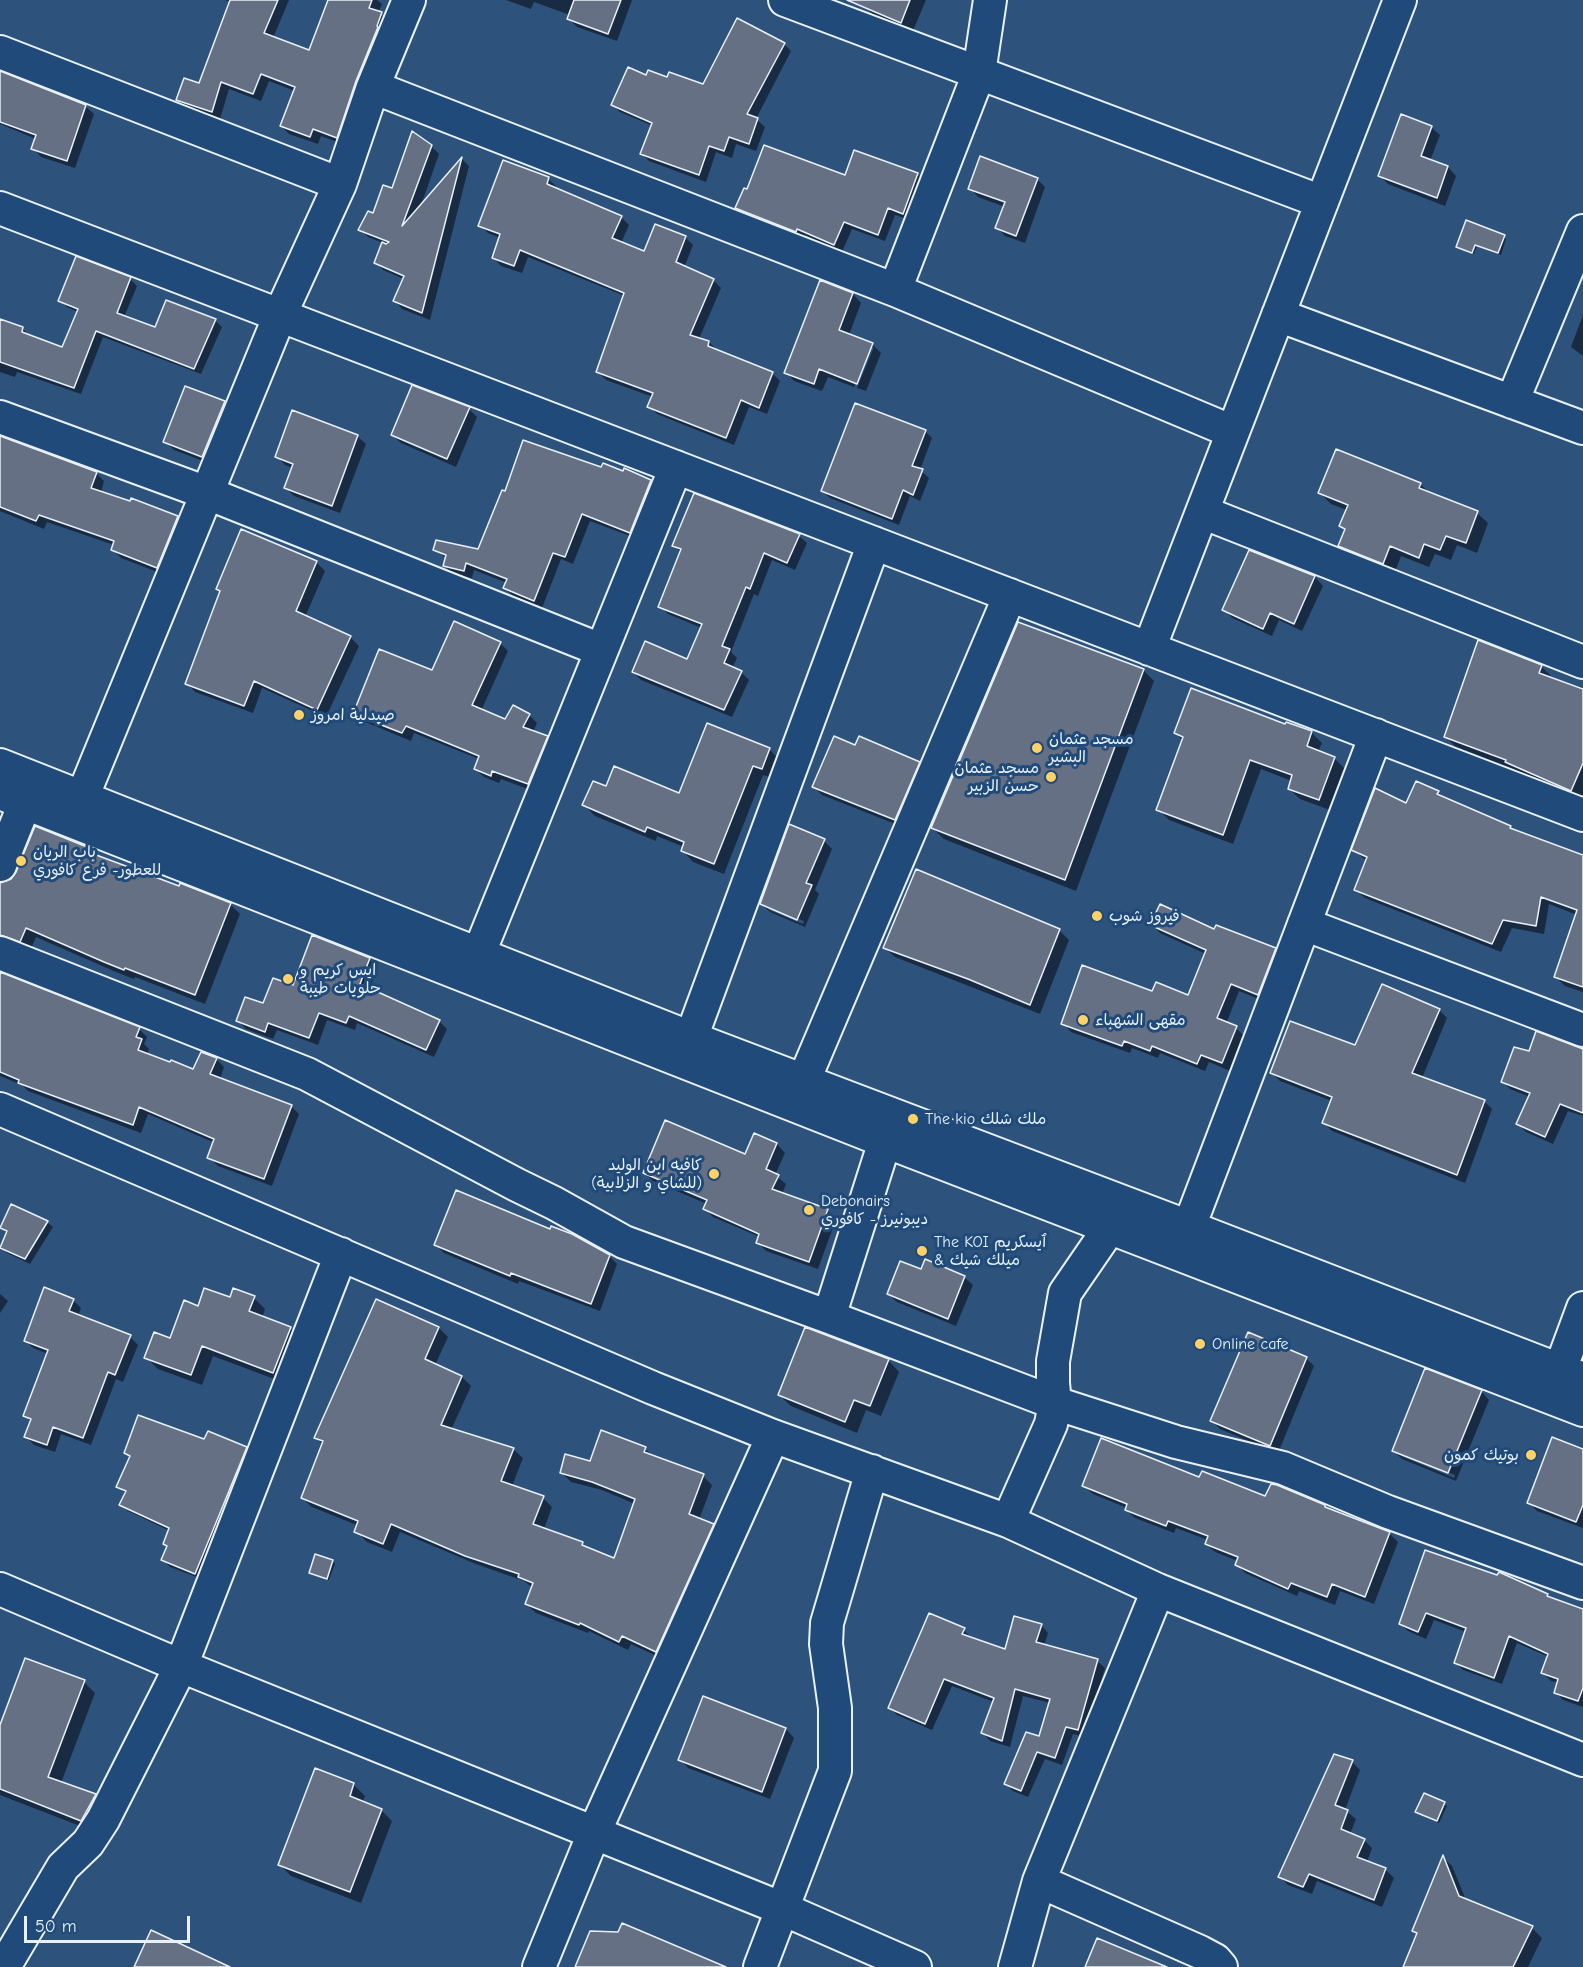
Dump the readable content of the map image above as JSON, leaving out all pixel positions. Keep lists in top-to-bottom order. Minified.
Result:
{"places":["صيدلية امروز","مسجد عثمان البشير","مسجد عثمان حسن الزبير","باب الريان للعطور- فرع كافوري","فيروز شوب","ايس كريم و حلويات طيبة","مقهى الشهباء","The kio ملك شلك","كافيه ابن الوليد (للشاي و الزلابية)","Debonairs ديبونيرز - كافوري","The KOI ٱيسكريم & ميلك شيك","Online cafe","بوتيك كمون"],"scale_bar":"50 m"}
